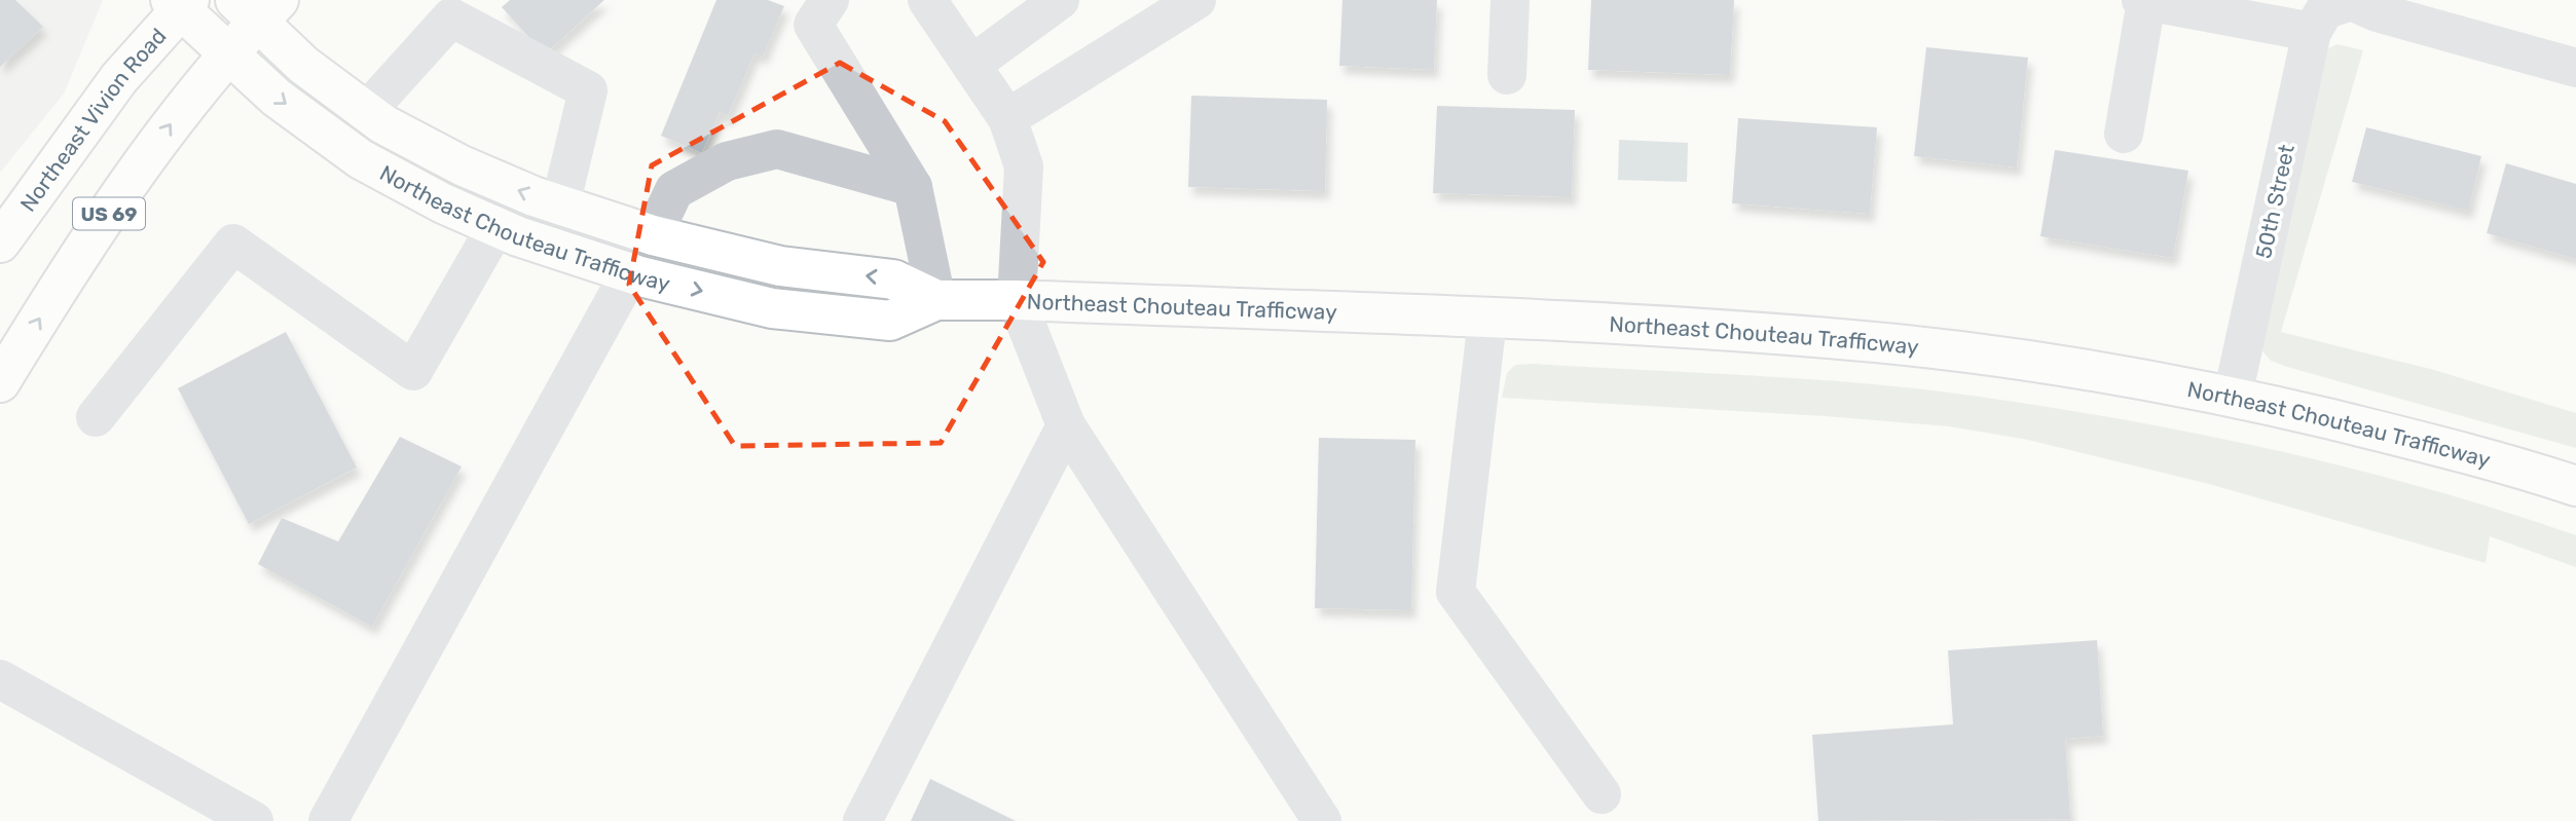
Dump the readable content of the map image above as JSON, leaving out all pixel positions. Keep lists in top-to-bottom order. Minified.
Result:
{"streets":{"main road":["Northeast Vivion Road","US 69","Northeast Chouteau Trafficway"],"street":["50th Street"]},"crossings":[["Northeast Vivion Road","Northeast Chouteau Trafficway"],["50th Street","Northeast Chouteau Trafficway"],["US 69","Northeast Chouteau Trafficway"]]}
